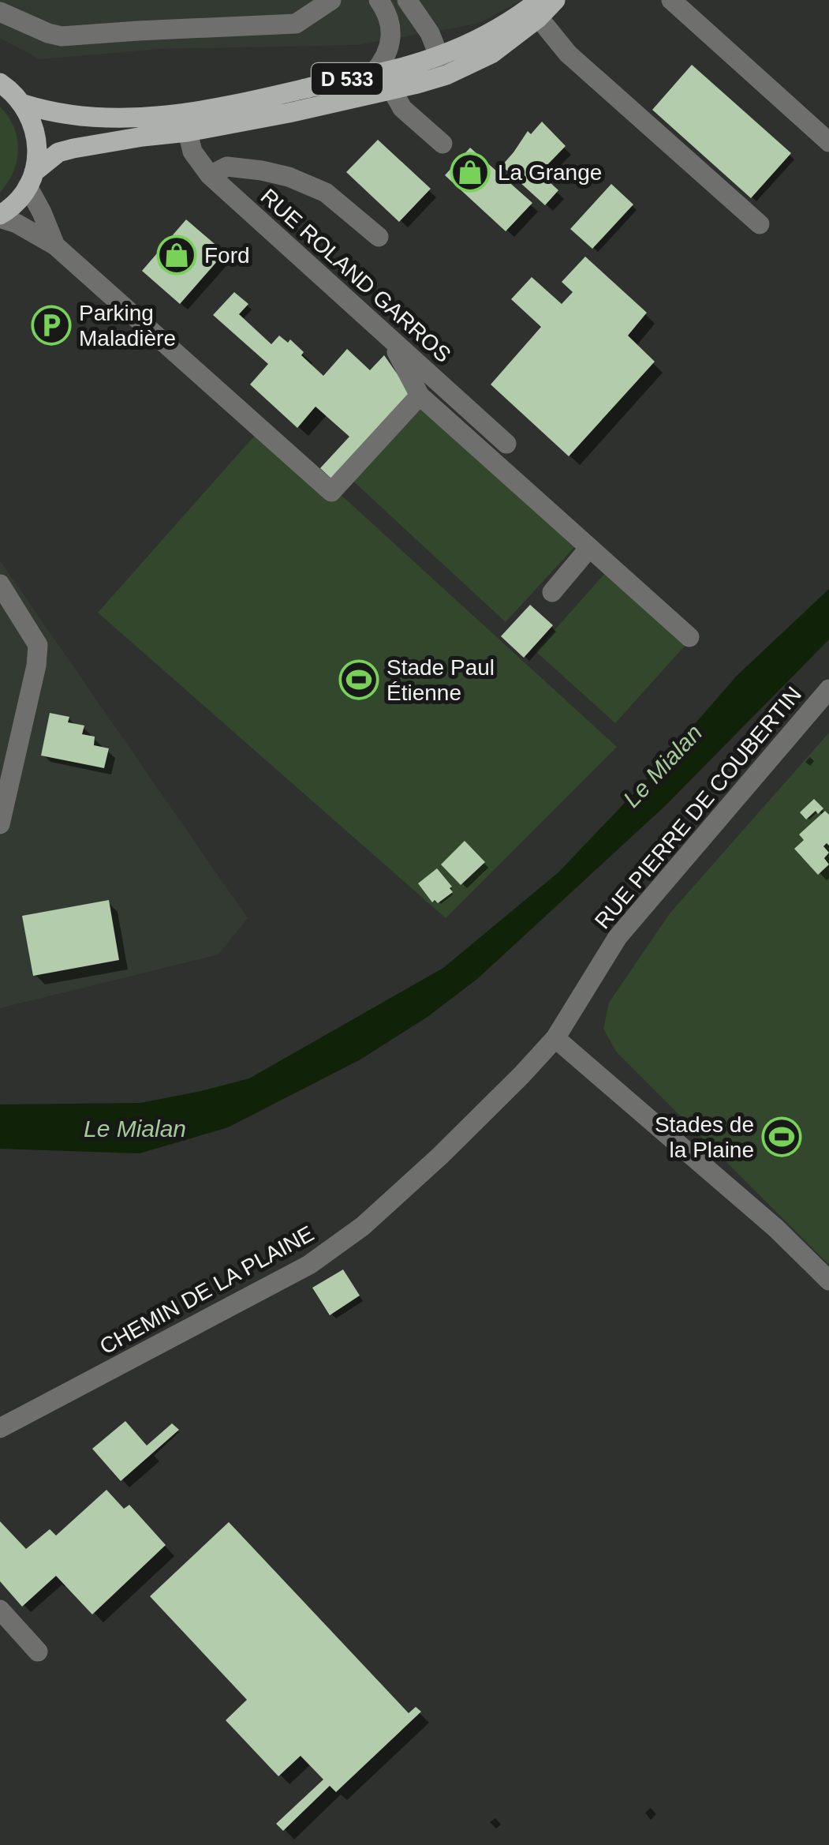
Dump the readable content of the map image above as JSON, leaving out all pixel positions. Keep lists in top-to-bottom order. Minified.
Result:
{"streets":{"main road":["D 533"],"street":["RUE ROLAND GARROS","RUE PIERRE DE COUBERTIN","CHEMIN DE LA PLAINE"]},"crossings":[["D 533","RUE ROLAND GARROS"],["RUE PIERRE DE COUBERTIN","CHEMIN DE LA PLAINE"]],"water":["Le Mialan"],"places":{"shop":["La Grange","Ford"],"parking":["Parking Maladière"],"sports":["Stade Paul Étienne","Stades de la Plaine"]}}
